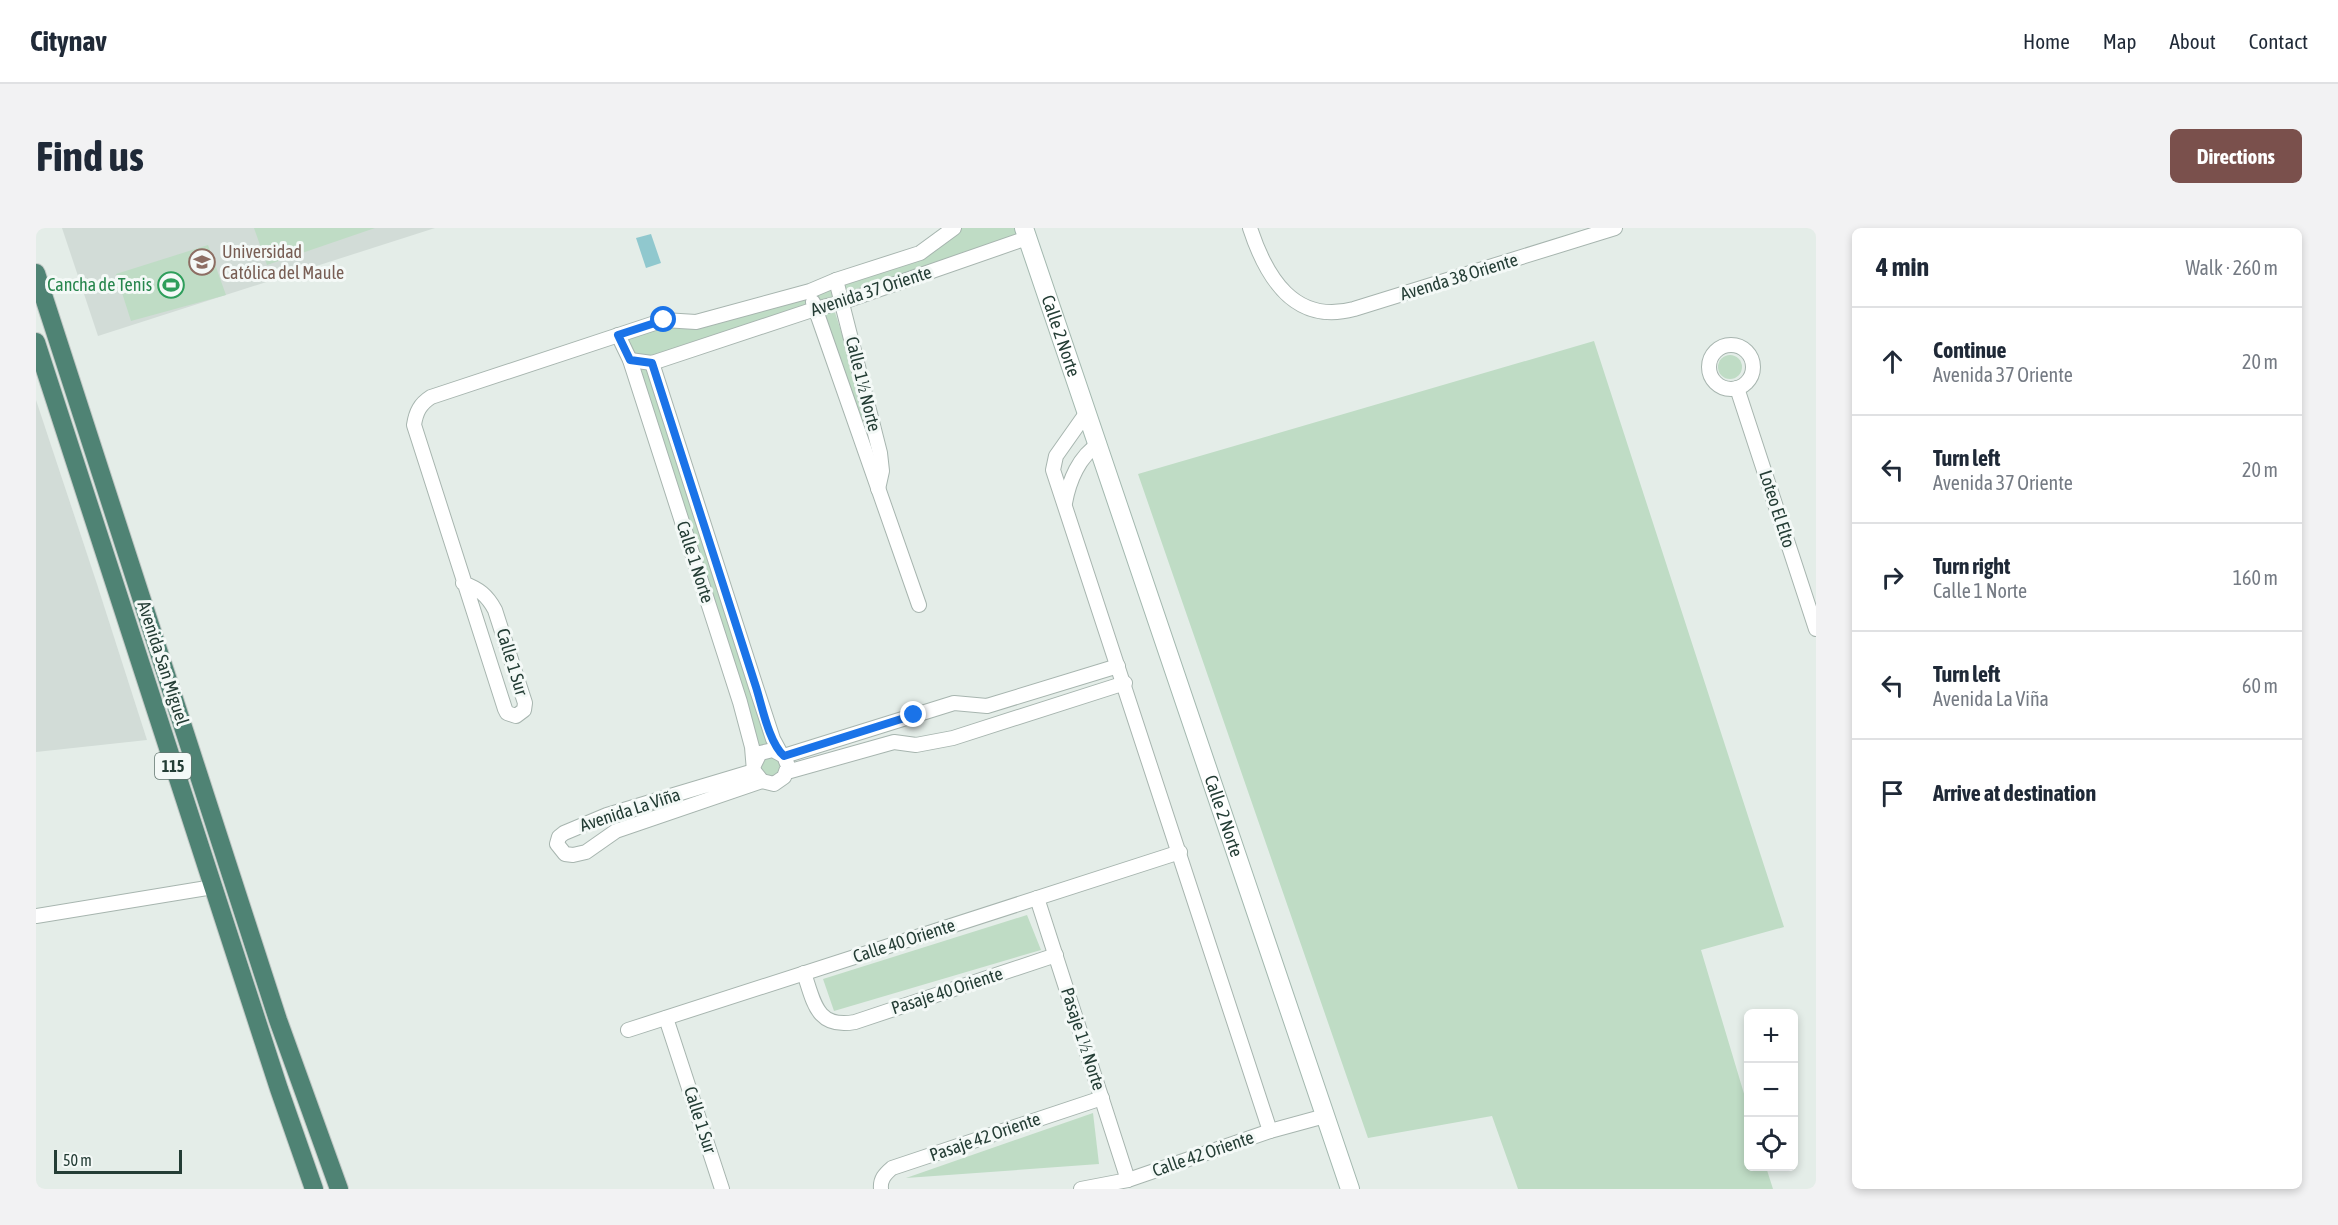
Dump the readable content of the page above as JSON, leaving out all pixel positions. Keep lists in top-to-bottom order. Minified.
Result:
{"streets":{"highway":["Avenida San Miguel","115"],"main road":["Calle 2 Norte"],"street":["Avenda 38 Oriente","Avenida 37 Oriente","Calle 1½ Norte","Loteo El Elto","Calle 1 Norte","Calle 1 Sur","Avenida La Viña","Calle 40 Oriente","Pasaje 40 Oriente","Pasaje 1½ Norte","Pasaje 42 Oriente","Calle 42 Oriente"]},"crossings":[["Avenida 37 Oriente","Calle 2 Norte"],["Avenida 37 Oriente","Calle 1½ Norte"],["Avenida 37 Oriente","Calle 1 Norte"],["Avenida 37 Oriente","Calle 1 Sur"],["Calle 2 Norte","Calle 42 Oriente"],["Calle 1 Norte","Avenida La Viña"],["Calle 1 Sur","Calle 40 Oriente"],["Calle 40 Oriente","Pasaje 40 Oriente"],["Calle 40 Oriente","Pasaje 1½ Norte"],["Pasaje 40 Oriente","Pasaje 1½ Norte"],["Pasaje 1½ Norte","Pasaje 42 Oriente"],["Pasaje 1½ Norte","Calle 42 Oriente"]],"places":{"school or university":["Universidad Católica del Maule"],"sports":["Cancha de Tenis"]},"scale_bar":"50 m","page":{"header":"Citynav","nav":["Home","Map","About","Contact"],"buttons":"Directions","title":"Find us","heading":["4 min","Walk · 260 m"],"list":[["Continue","Avenida 37 Oriente","20 m"],["Turn left","Avenida 37 Oriente","20 m"],["Turn right","Calle 1 Norte","160 m"],["Turn left","Avenida La Viña","60 m"],"Arrive at destination"],"map_buttons":["+","−"],"scale":"50 m"}}
